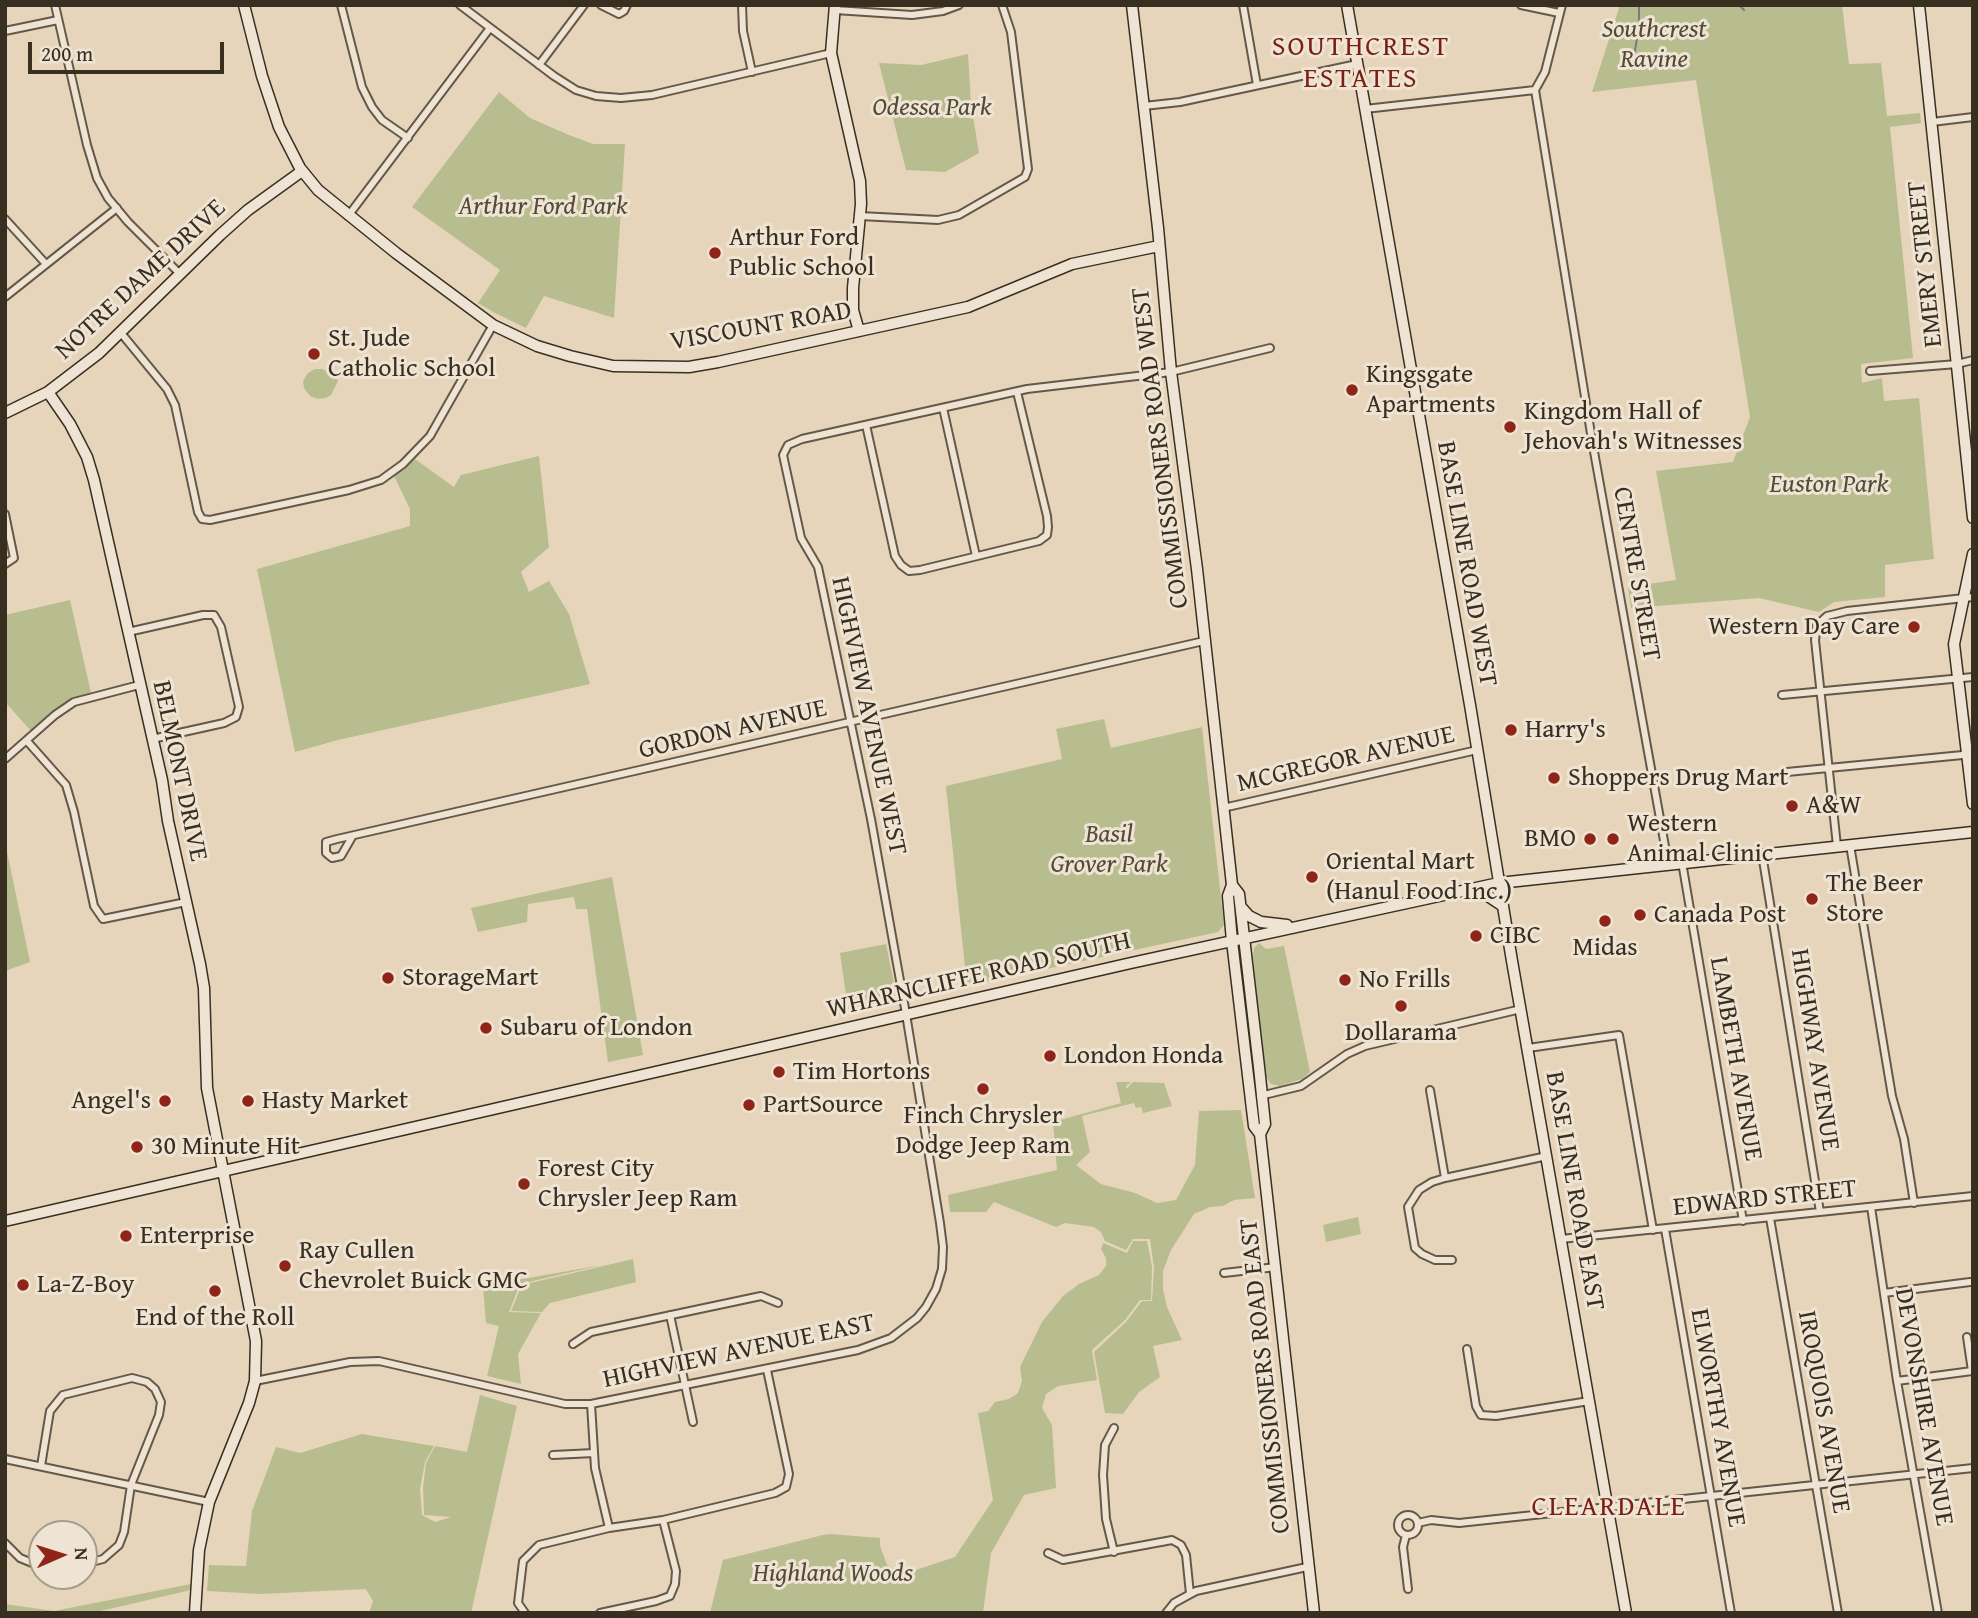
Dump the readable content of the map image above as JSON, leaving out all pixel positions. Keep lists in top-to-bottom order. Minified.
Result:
{"streets":{"street":["EMERY STREET","NOTRE DAME DRIVE","VISCOUNT ROAD","COMMISSIONERS ROAD WEST","BASE LINE ROAD WEST","CENTRE STREET","HIGHVIEW AVENUE WEST","GORDON AVENUE","MCGREGOR AVENUE","BELMONT DRIVE","WHARNCLIFFE ROAD SOUTH","HIGHWAY AVENUE","LAMBETH AVENUE","BASE LINE ROAD EAST","EDWARD STREET","HIGHVIEW AVENUE EAST","COMMISSIONERS ROAD EAST","DEVONSHIRE AVENUE","IROQUOIS AVENUE","ELWORTHY AVENUE"]},"crossings":[["NOTRE DAME DRIVE","VISCOUNT ROAD"],["NOTRE DAME DRIVE","BELMONT DRIVE"],["VISCOUNT ROAD","COMMISSIONERS ROAD WEST"],["COMMISSIONERS ROAD WEST","HIGHVIEW AVENUE WEST"],["COMMISSIONERS ROAD WEST","GORDON AVENUE"],["COMMISSIONERS ROAD WEST","MCGREGOR AVENUE"],["COMMISSIONERS ROAD WEST","WHARNCLIFFE ROAD SOUTH"],["COMMISSIONERS ROAD WEST","COMMISSIONERS ROAD EAST"],["BASE LINE ROAD WEST","MCGREGOR AVENUE"],["BASE LINE ROAD WEST","WHARNCLIFFE ROAD SOUTH"],["BASE LINE ROAD WEST","BASE LINE ROAD EAST"],["CENTRE STREET","WHARNCLIFFE ROAD SOUTH"],["HIGHVIEW AVENUE WEST","GORDON AVENUE"],["HIGHVIEW AVENUE WEST","WHARNCLIFFE ROAD SOUTH"],["HIGHVIEW AVENUE WEST","HIGHVIEW AVENUE EAST"],["BELMONT DRIVE","WHARNCLIFFE ROAD SOUTH"],["BELMONT DRIVE","HIGHVIEW AVENUE EAST"],["WHARNCLIFFE ROAD SOUTH","HIGHWAY AVENUE"],["WHARNCLIFFE ROAD SOUTH","LAMBETH AVENUE"],["WHARNCLIFFE ROAD SOUTH","BASE LINE ROAD EAST"],["WHARNCLIFFE ROAD SOUTH","HIGHVIEW AVENUE EAST"],["WHARNCLIFFE ROAD SOUTH","COMMISSIONERS ROAD EAST"],["HIGHWAY AVENUE","EDWARD STREET"],["LAMBETH AVENUE","EDWARD STREET"],["BASE LINE ROAD EAST","EDWARD STREET"],["EDWARD STREET","DEVONSHIRE AVENUE"],["EDWARD STREET","IROQUOIS AVENUE"],["EDWARD STREET","ELWORTHY AVENUE"]],"districts":["SOUTHCREST ESTATES","CLEARDALE"],"parks":["Southcrest Ravine","Odessa Park","Arthur Ford Park","Euston Park","Basil Grover Park","Highland Woods"],"places":["Arthur Ford Public School","St. Jude Catholic School","Kingsgate Apartments","Kingdom Hall of Jehovah's Witnesses","Western Day Care","Harry's","Shoppers Drug Mart","A&W","BMO","Western Animal Clinic","Oriental Mart (Hanul Food Inc.)","The Beer Store","Canada Post","Midas","CIBC","StorageMart","No Frills","Dollarama","Subaru of London","London Honda","Tim Hortons","Finch Chrysler Dodge Jeep Ram","Angel's","Hasty Market","PartSource","30 Minute Hit","Forest City Chrysler Jeep Ram","Enterprise","Ray Cullen Chevrolet Buick GMC","La-Z-Boy","End of the Roll"],"scale_bar":"200 m","north":"right"}
